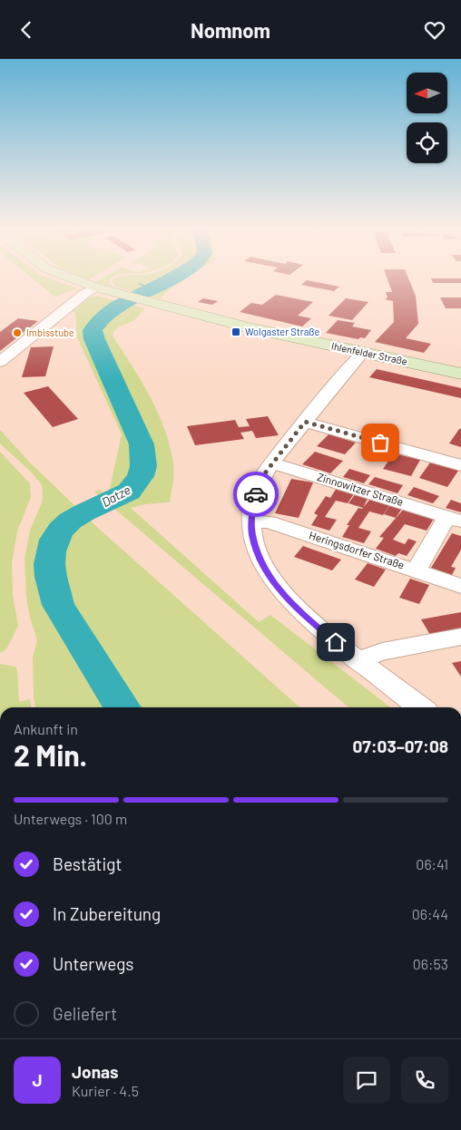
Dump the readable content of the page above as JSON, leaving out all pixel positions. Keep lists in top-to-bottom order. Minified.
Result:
{"streets":{"main road":["Ihlenfelder Straße"],"street":["Zinnowitzer Straße","Heringsdorfer Straße"]},"crossings":[["Zinnowitzer Straße","Heringsdorfer Straße"]],"water":["Datze"],"places":{"transit":["Wolgaster Straße"],"other":["Imbisstube"]},"north":"left","page":{"header":"Nomnom","heading":["2 Min.","Ankunft in","07:03–07:08"],"panel":["Jonas","Kurier · 4.5"],"bar":"Unterwegs · 100 m","list":[["Bestätigt","06:41"],["In Zubereitung","06:44"],["Unterwegs","06:53"],"Geliefert"],"round":"J"}}
